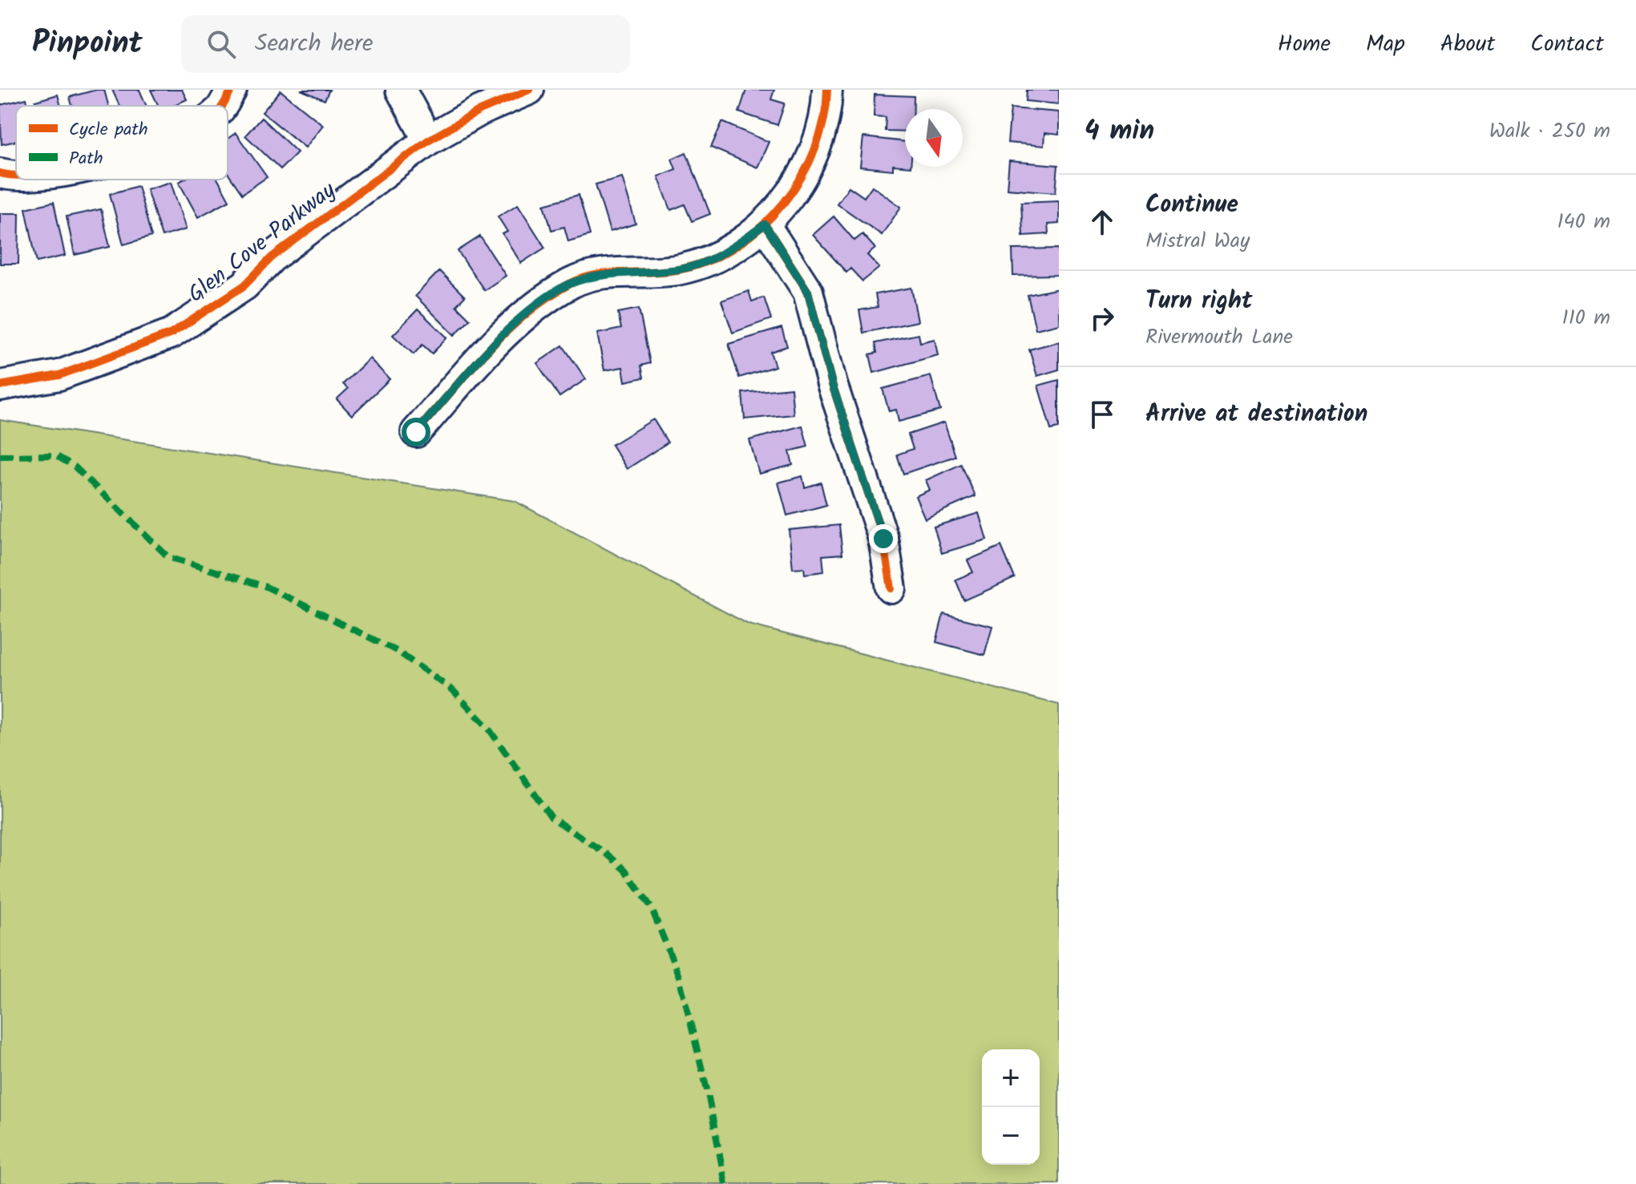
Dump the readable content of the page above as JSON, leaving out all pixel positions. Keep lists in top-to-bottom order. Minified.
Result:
{"streets":{"street":["Glen Cove Parkway"]},"legend":["Cycle path","Path"],"north":"bottom","page":{"header":"Pinpoint","search":"Search here","nav":["Home","Map","About","Contact"],"heading":["4 min","Walk · 250 m"],"list":[["Continue","Mistral Way","140 m"],["Turn right","Rivermouth Lane","110 m"],"Arrive at destination"],"map_buttons":["+","−"]}}
